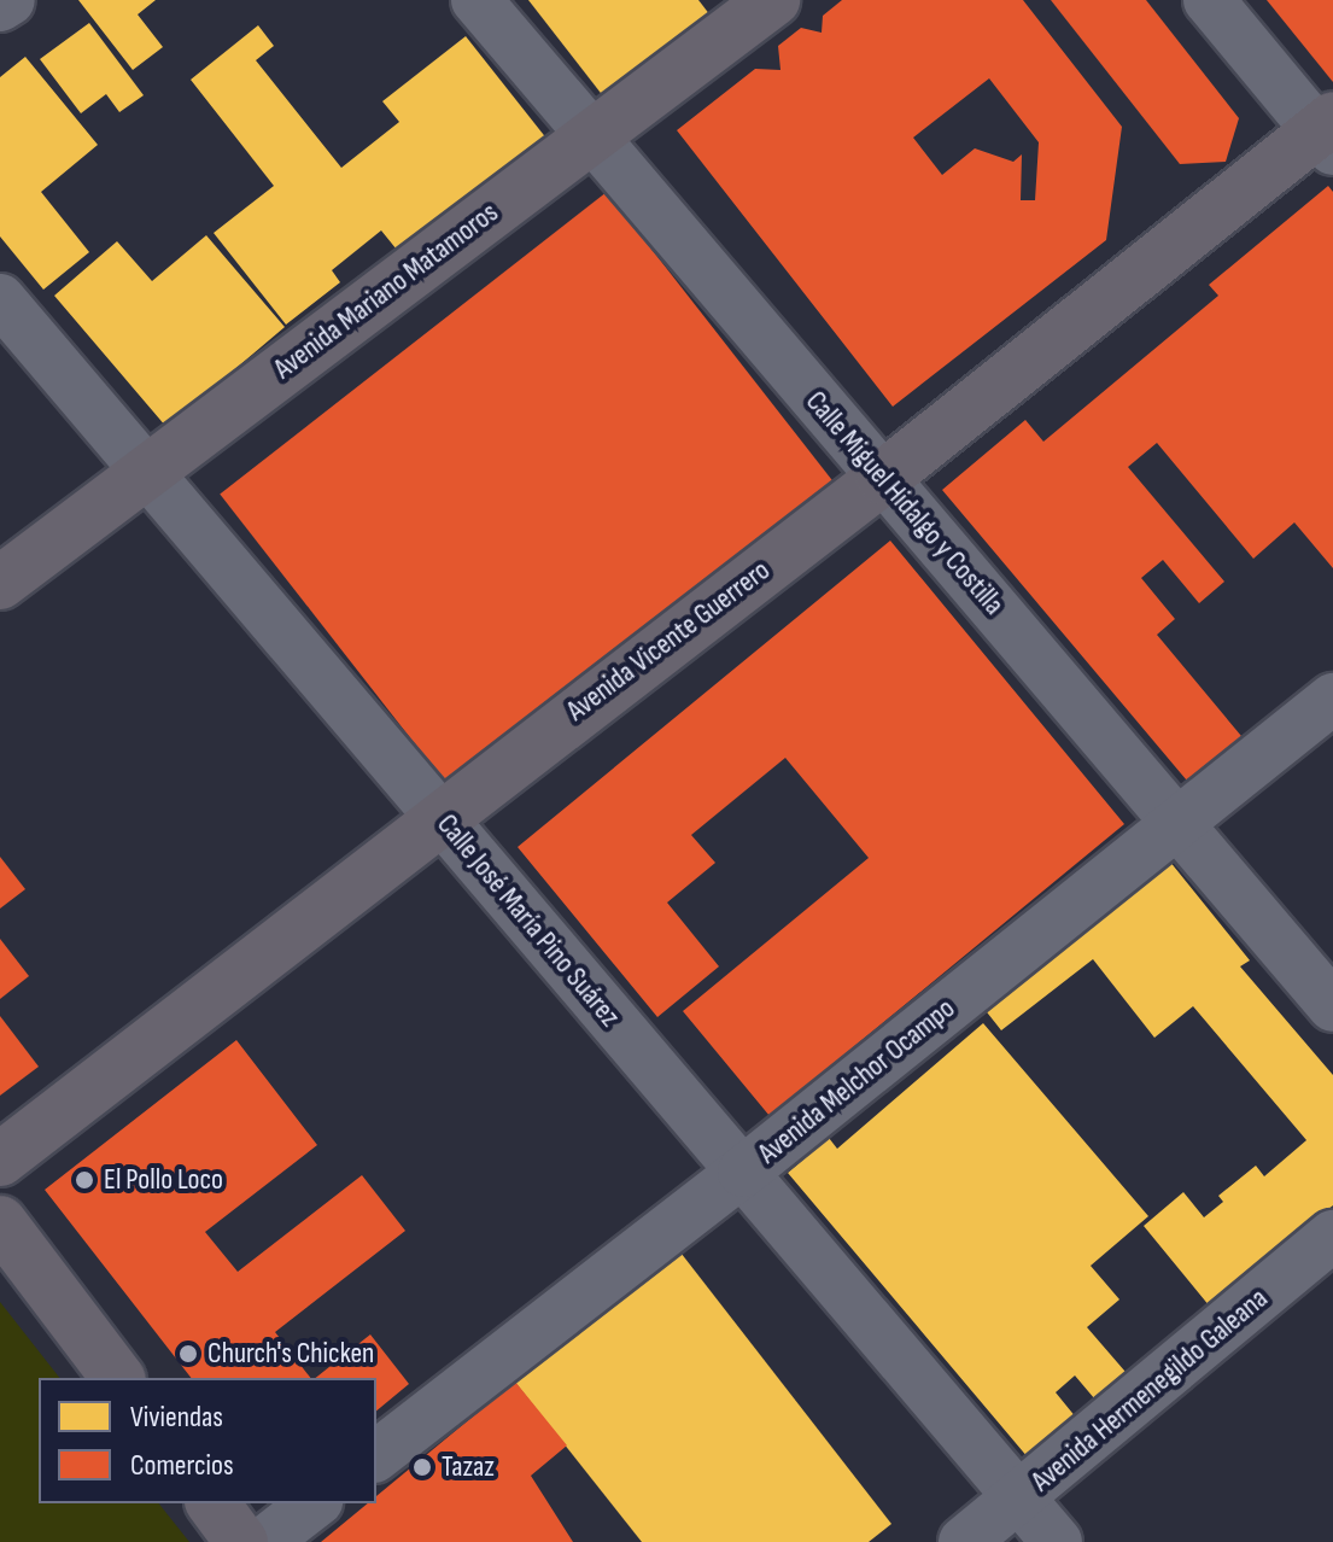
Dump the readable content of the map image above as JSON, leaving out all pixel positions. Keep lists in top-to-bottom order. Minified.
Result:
{"streets":{"main road":["Avenida Mariano Matamoros","Avenida Vicente Guerrero"],"street":["Calle Miguel Hidalgo y Costilla","Calle José María Pino Suárez","Avenida Melchor Ocampo","Avenida Hermenegildo Galeana"]},"crossings":[["Avenida Mariano Matamoros","Calle Miguel Hidalgo y Costilla"],["Avenida Mariano Matamoros","Calle José María Pino Suárez"],["Calle Miguel Hidalgo y Costilla","Avenida Vicente Guerrero"],["Calle Miguel Hidalgo y Costilla","Avenida Melchor Ocampo"],["Avenida Vicente Guerrero","Calle José María Pino Suárez"],["Calle José María Pino Suárez","Avenida Melchor Ocampo"],["Calle José María Pino Suárez","Avenida Hermenegildo Galeana"]],"places":["El Pollo Loco","Church's Chicken","Tazaz"],"legend":["Viviendas","Comercios"]}
